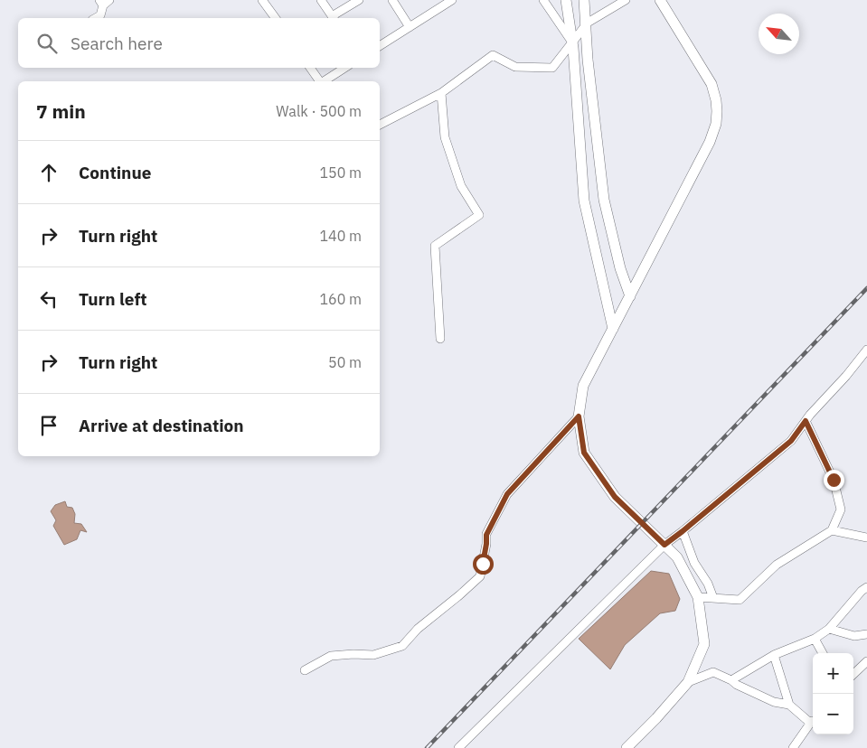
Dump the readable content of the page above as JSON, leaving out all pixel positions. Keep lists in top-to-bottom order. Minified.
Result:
{"north":"top left","page":{"search":"Search here","heading":["7 min","Walk · 500 m"],"list":[["Continue","150 m"],["Turn right","140 m"],["Turn left","160 m"],["Turn right","50 m"],"Arrive at destination"],"map_buttons":["+","−"]}}
